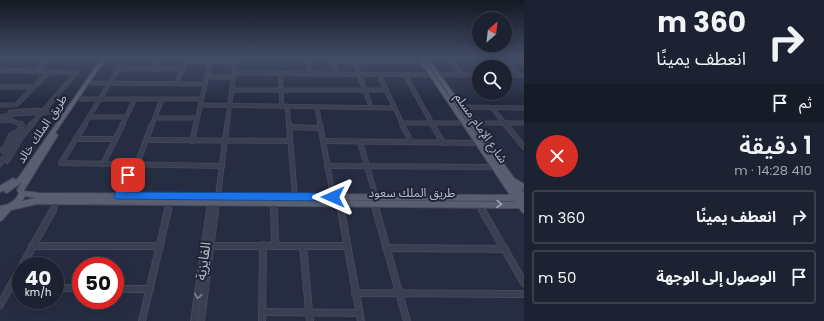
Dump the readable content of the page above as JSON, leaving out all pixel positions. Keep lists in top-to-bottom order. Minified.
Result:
{"streets":{"main road":["شارع الإمام مسلم","طريق الملك خالد","طريق الملك سعود"],"street":["الفايزية"]},"crossings":[["شارع الإمام مسلم","طريق الملك سعود"],["طريق الملك خالد","طريق الملك سعود"],["طريق الملك سعود","الفايزية"]],"north":"top right","page":{"turn":["360 m","انعطف يمينًا"],"then":"ثم","heading":["1 دقيقة","410 m · 14:28"],"list":[{"name":"انعطف يمينًا","value":"360 m"},{"name":"الوصول إلى الوجهة","value":"50 m"}],"speed":"40 km/h","limit":"50"}}
